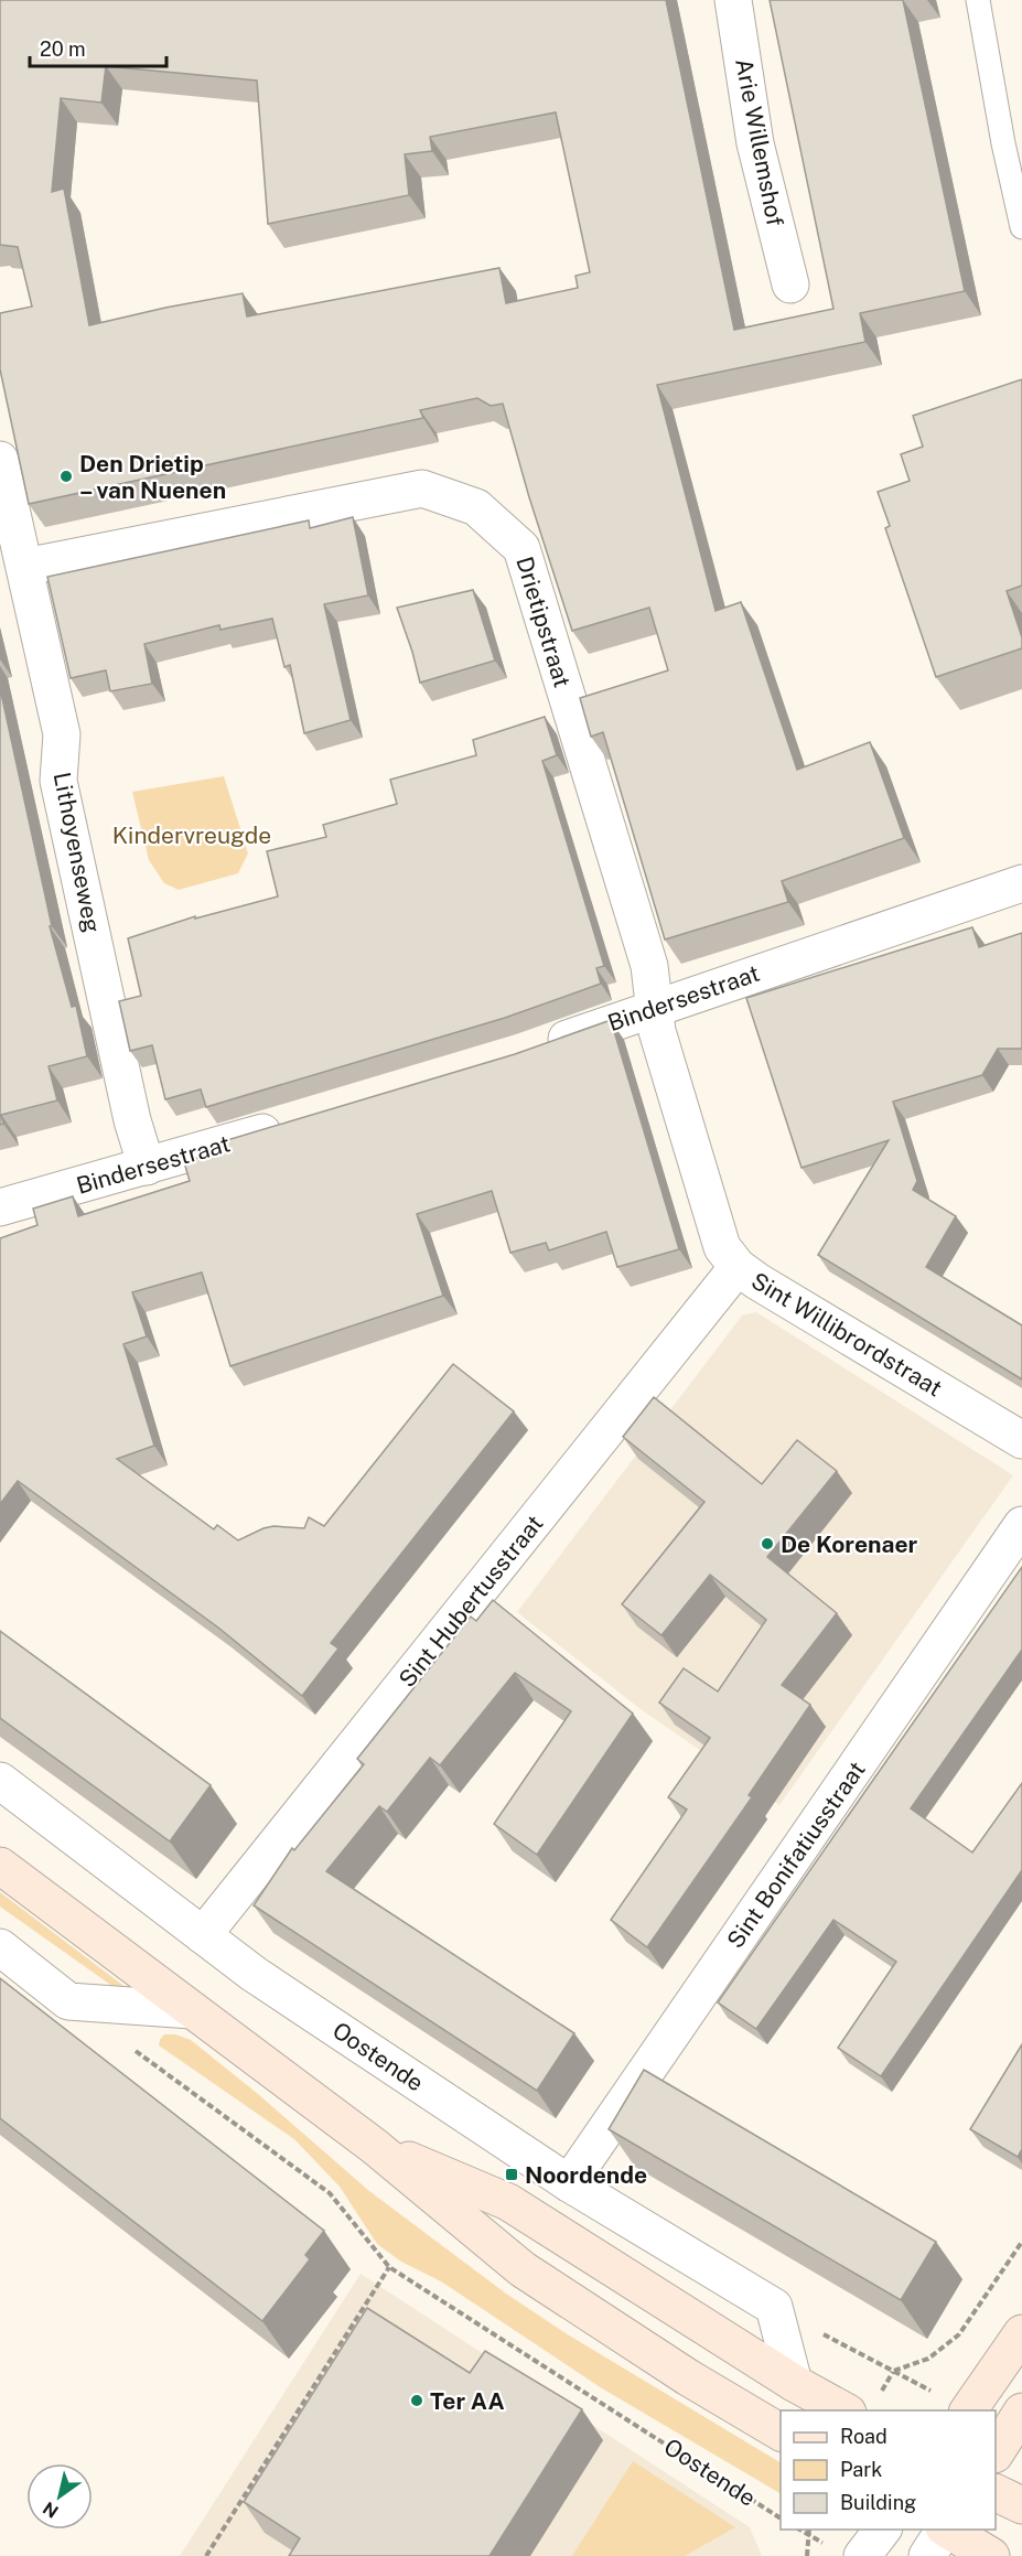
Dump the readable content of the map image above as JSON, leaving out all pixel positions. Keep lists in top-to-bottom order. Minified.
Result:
{"streets":{"street":["Arie Willemshof","Drietipstraat","Lithoyenseweg","Bindersestraat","Sint Willibrordstraat","Sint Hubertusstraat","Sint Bonifatiusstraat","Oostende"]},"crossings":[["Drietipstraat","Lithoyenseweg"],["Drietipstraat","Bindersestraat"],["Drietipstraat","Sint Willibrordstraat"],["Lithoyenseweg","Bindersestraat"],["Bindersestraat","Sint Willibrordstraat"],["Sint Willibrordstraat","Sint Hubertusstraat"],["Sint Hubertusstraat","Oostende"],["Sint Bonifatiusstraat","Oostende"]],"parks":["Kindervreugde"],"places":{"other":["Den Drietip – van Nuenen","De Korenaer","Ter AA"],"transit":["Noordende"]},"legend":["Road","Park","Building"],"scale_bar":"20 m","north":"bottom left"}
